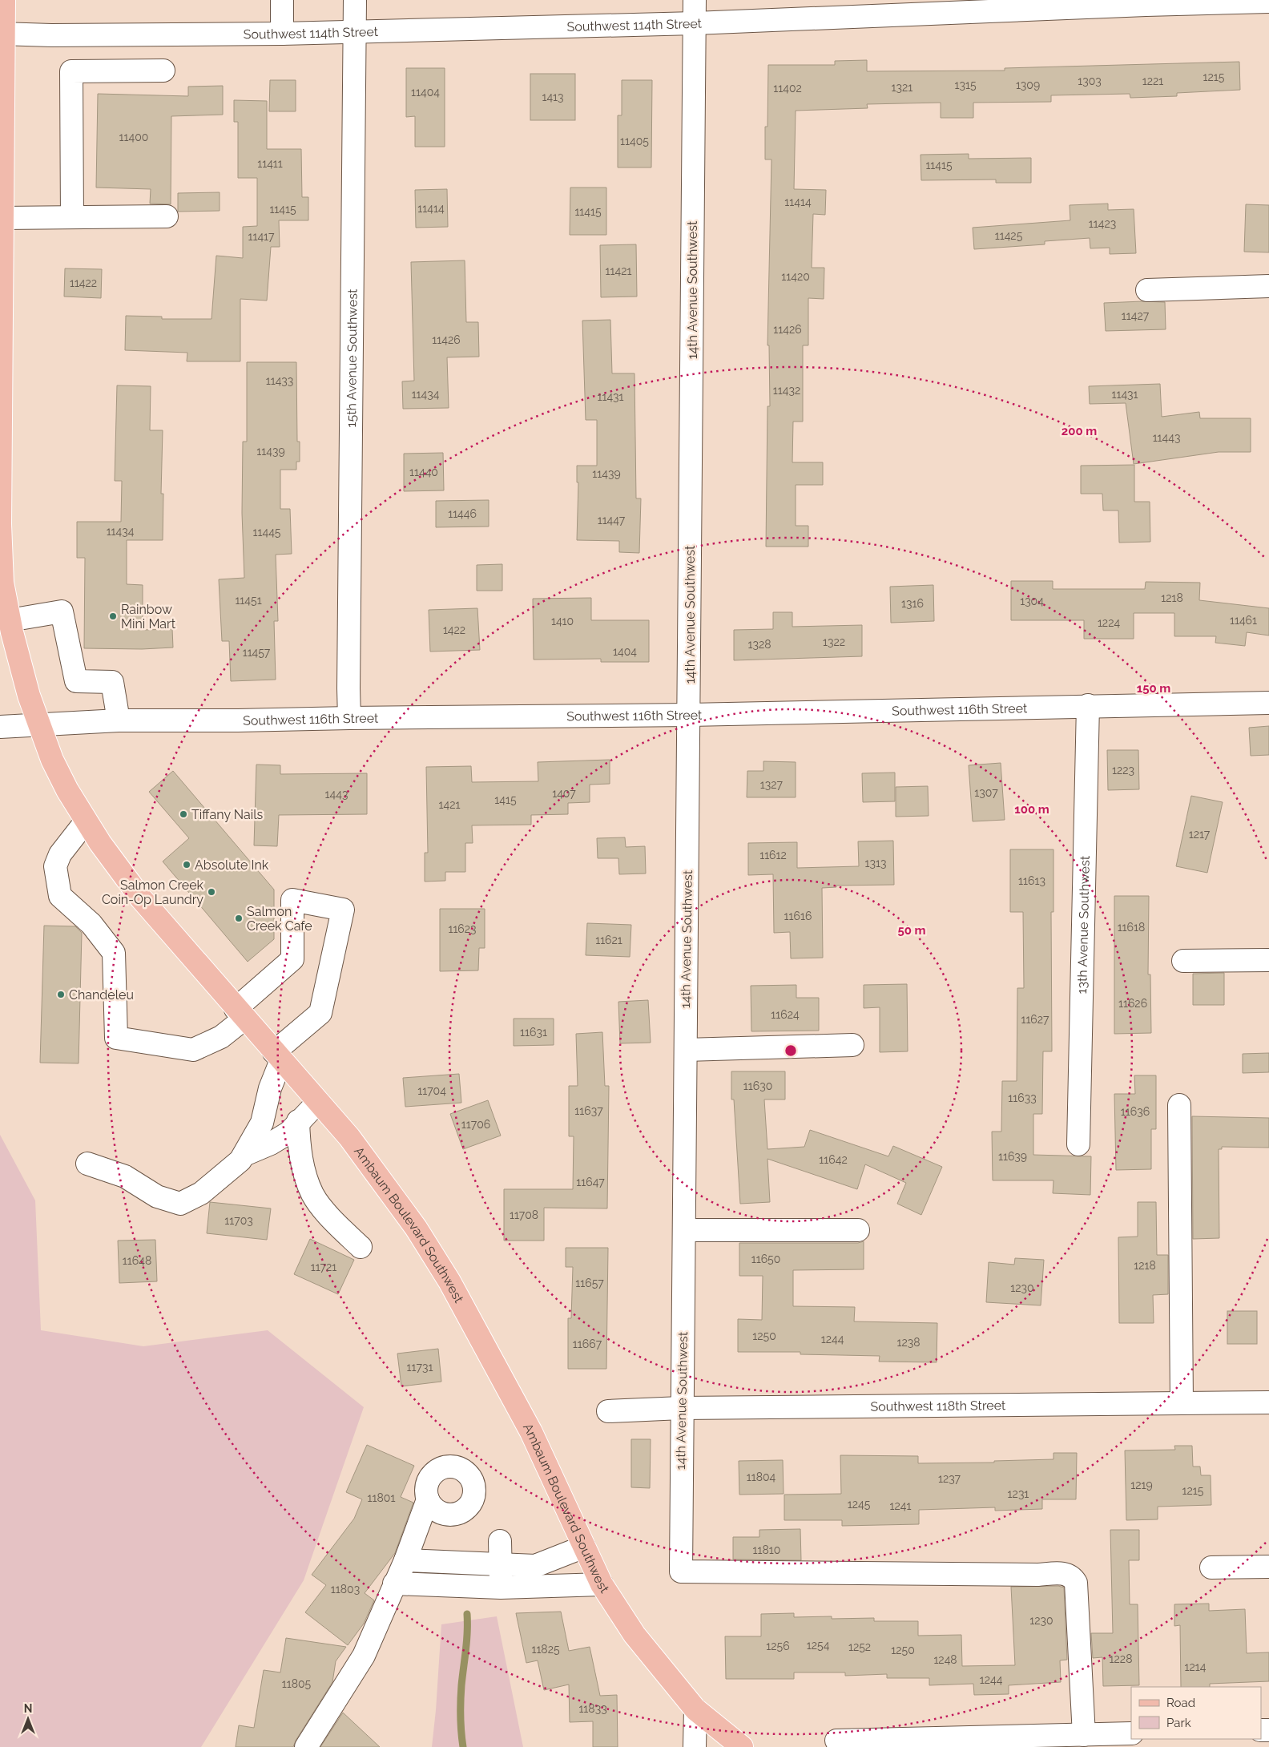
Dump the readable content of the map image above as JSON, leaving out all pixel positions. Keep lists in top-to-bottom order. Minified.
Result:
{"streets":{"main road":["Ambaum Boulevard Southwest"],"street":["Southwest 114th Street","14th Avenue Southwest","15th Avenue Southwest","Southwest 116th Street","13th Avenue Southwest","Southwest 118th Street"]},"crossings":[["Southwest 114th Street","14th Avenue Southwest"],["Southwest 114th Street","15th Avenue Southwest"],["Southwest 114th Street","Ambaum Boulevard Southwest"],["14th Avenue Southwest","Southwest 116th Street"],["14th Avenue Southwest","Southwest 118th Street"],["15th Avenue Southwest","Southwest 116th Street"],["Southwest 116th Street","13th Avenue Southwest"],["Southwest 116th Street","Ambaum Boulevard Southwest"]],"places":["Rainbow Mini Mart","Tiffany Nails","Absolute Ink","Salmon Creek Coin-Op Laundry","Salmon Creek Cafe","Chandeleu"],"house_numbers":["1215","1303","1221","1315","1309","1321","11402","11404","1413","11400","11405","11411","11415","11414","11414","11415","11415","11423","11425","11417","11421","11420","11422","11427","11426","11426","11433","11432","11434","11431","11431","11443","11439","11440","11439","11446","11447","11434","11445","1218","11451","1304","1316","11461","1410","1224","1422","1322","1328","1404","11457","1223","1327","1307","1407","1443","1415","1421","1217","11612","1313","11613","11616","11618","11623","11621","11626","11624","11627","11631","11630","11704","11633","11637","11636","11706","11639","11642","11647","11708","11703","11650","11648","1218","11721","11657","1230","1250","1244","1238","11667","11731","11804","1237","1219","1215","1231","11801","1245","1241","11810","11803","1230","1254","1256","1252","11825","1250","1228","1248","1214","1244","11805","11833"],"legend":["Road","Park"],"north":"top","rings":["200 m","150 m","100 m","50 m"]}
